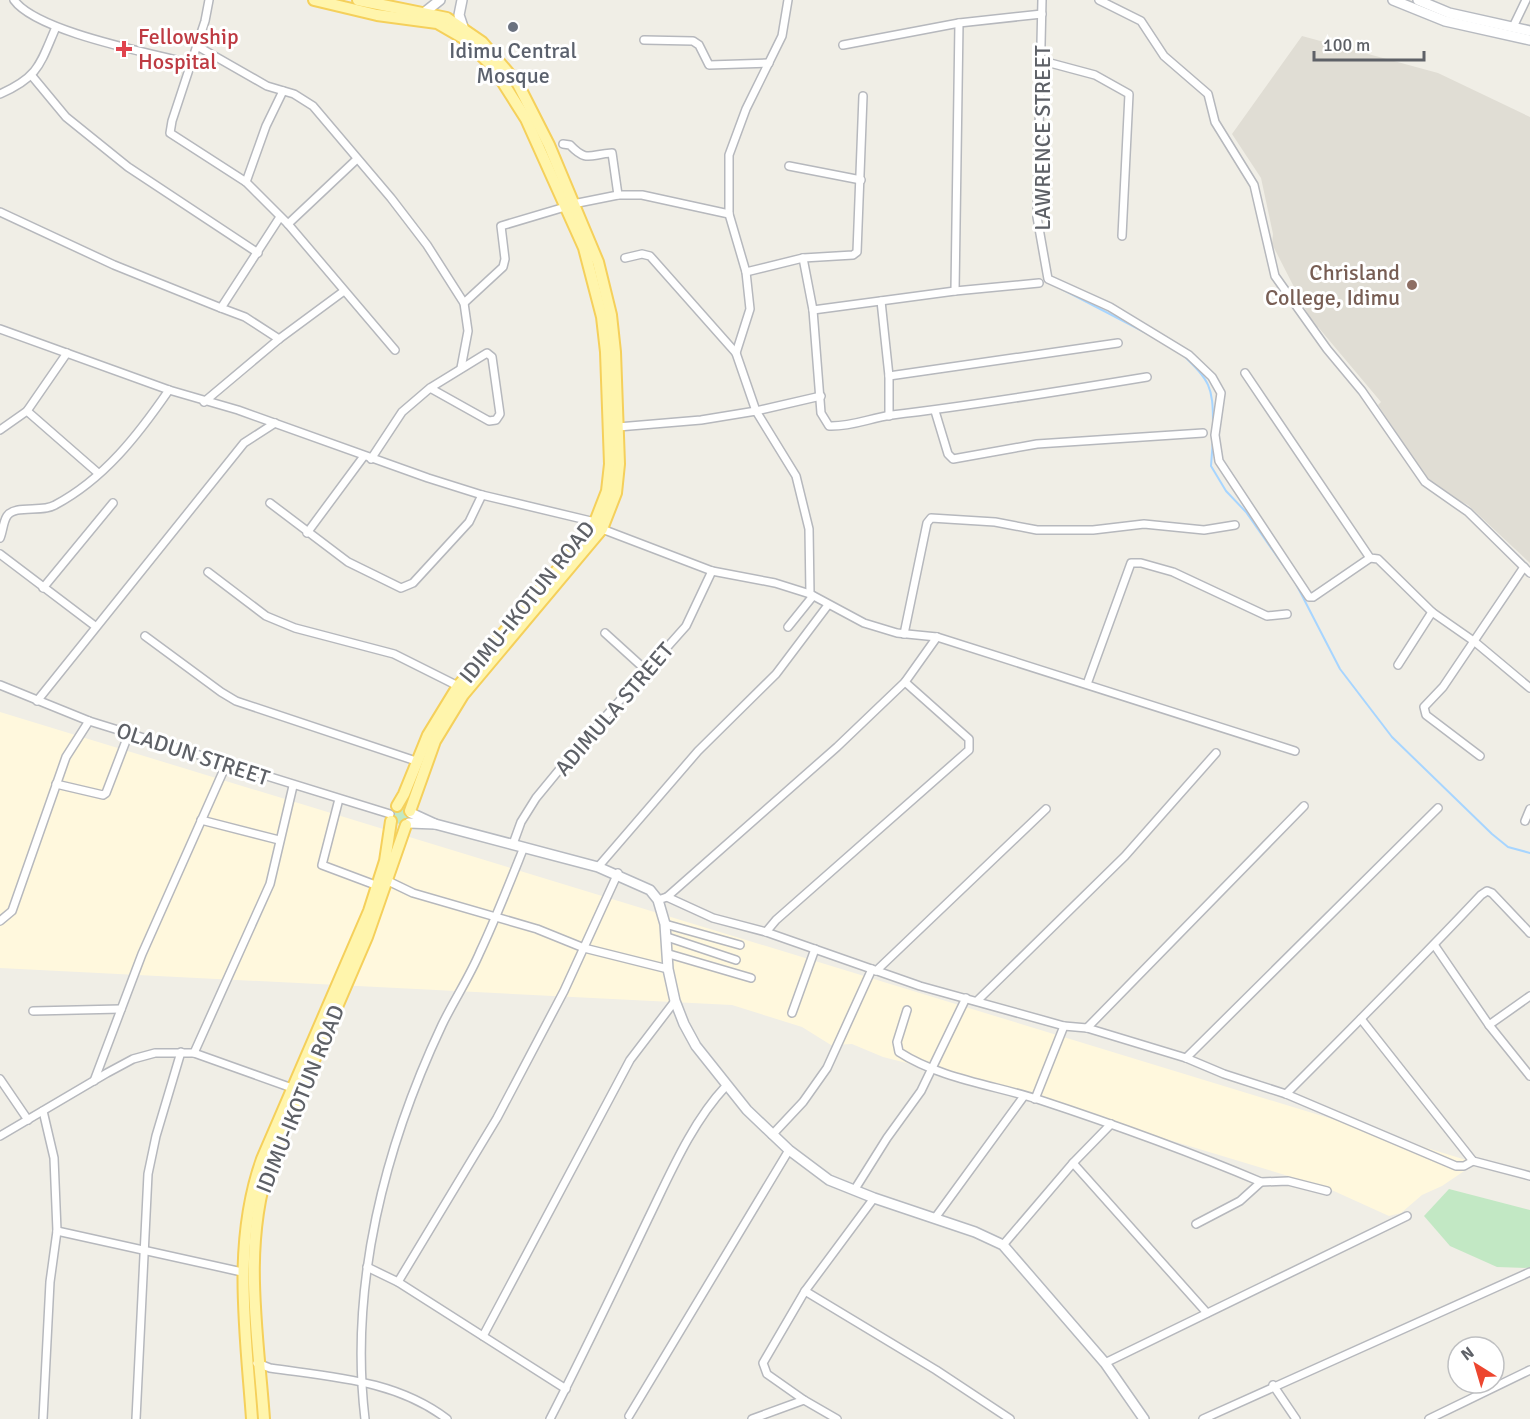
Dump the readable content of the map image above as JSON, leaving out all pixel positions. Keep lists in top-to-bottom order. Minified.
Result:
{"streets":{"main road":["IDIMU-IKOTUN ROAD"],"street":["LAWRENCE STREET","ADIMULA STREET","OLADUN STREET"]},"crossings":[["IDIMU-IKOTUN ROAD","OLADUN STREET"]],"places":{"other":["Idimu Central Mosque","Chrisland College, Idimu"],"health":["Fellowship Hospital"]},"scale_bar":"100 m","north":"top left"}
